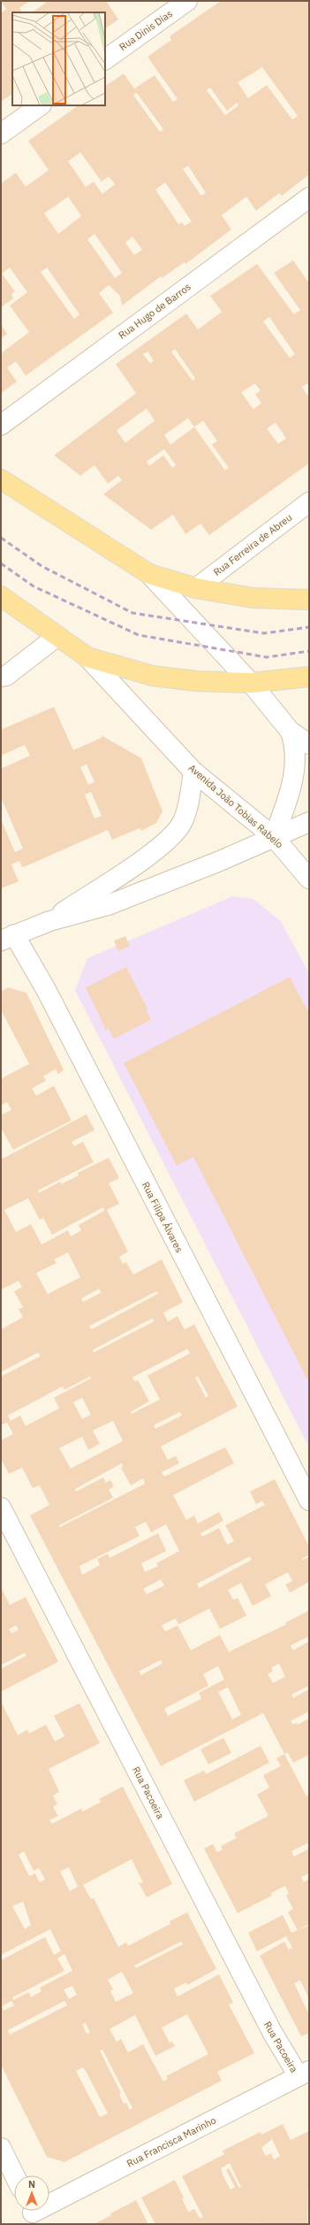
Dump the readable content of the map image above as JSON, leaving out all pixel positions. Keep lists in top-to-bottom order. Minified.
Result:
{"streets":{"street":["Rua Dinis Dias","Rua Hugo de Barros","Rua Ferreira de Abreu","Avenida João Tobias Rabelo","Rua Filipa Álvares","Rua Pacoeira","Rua Francisca Marinho"]},"crossings":[["Rua Pacoeira","Rua Francisca Marinho"]],"north":"top"}
